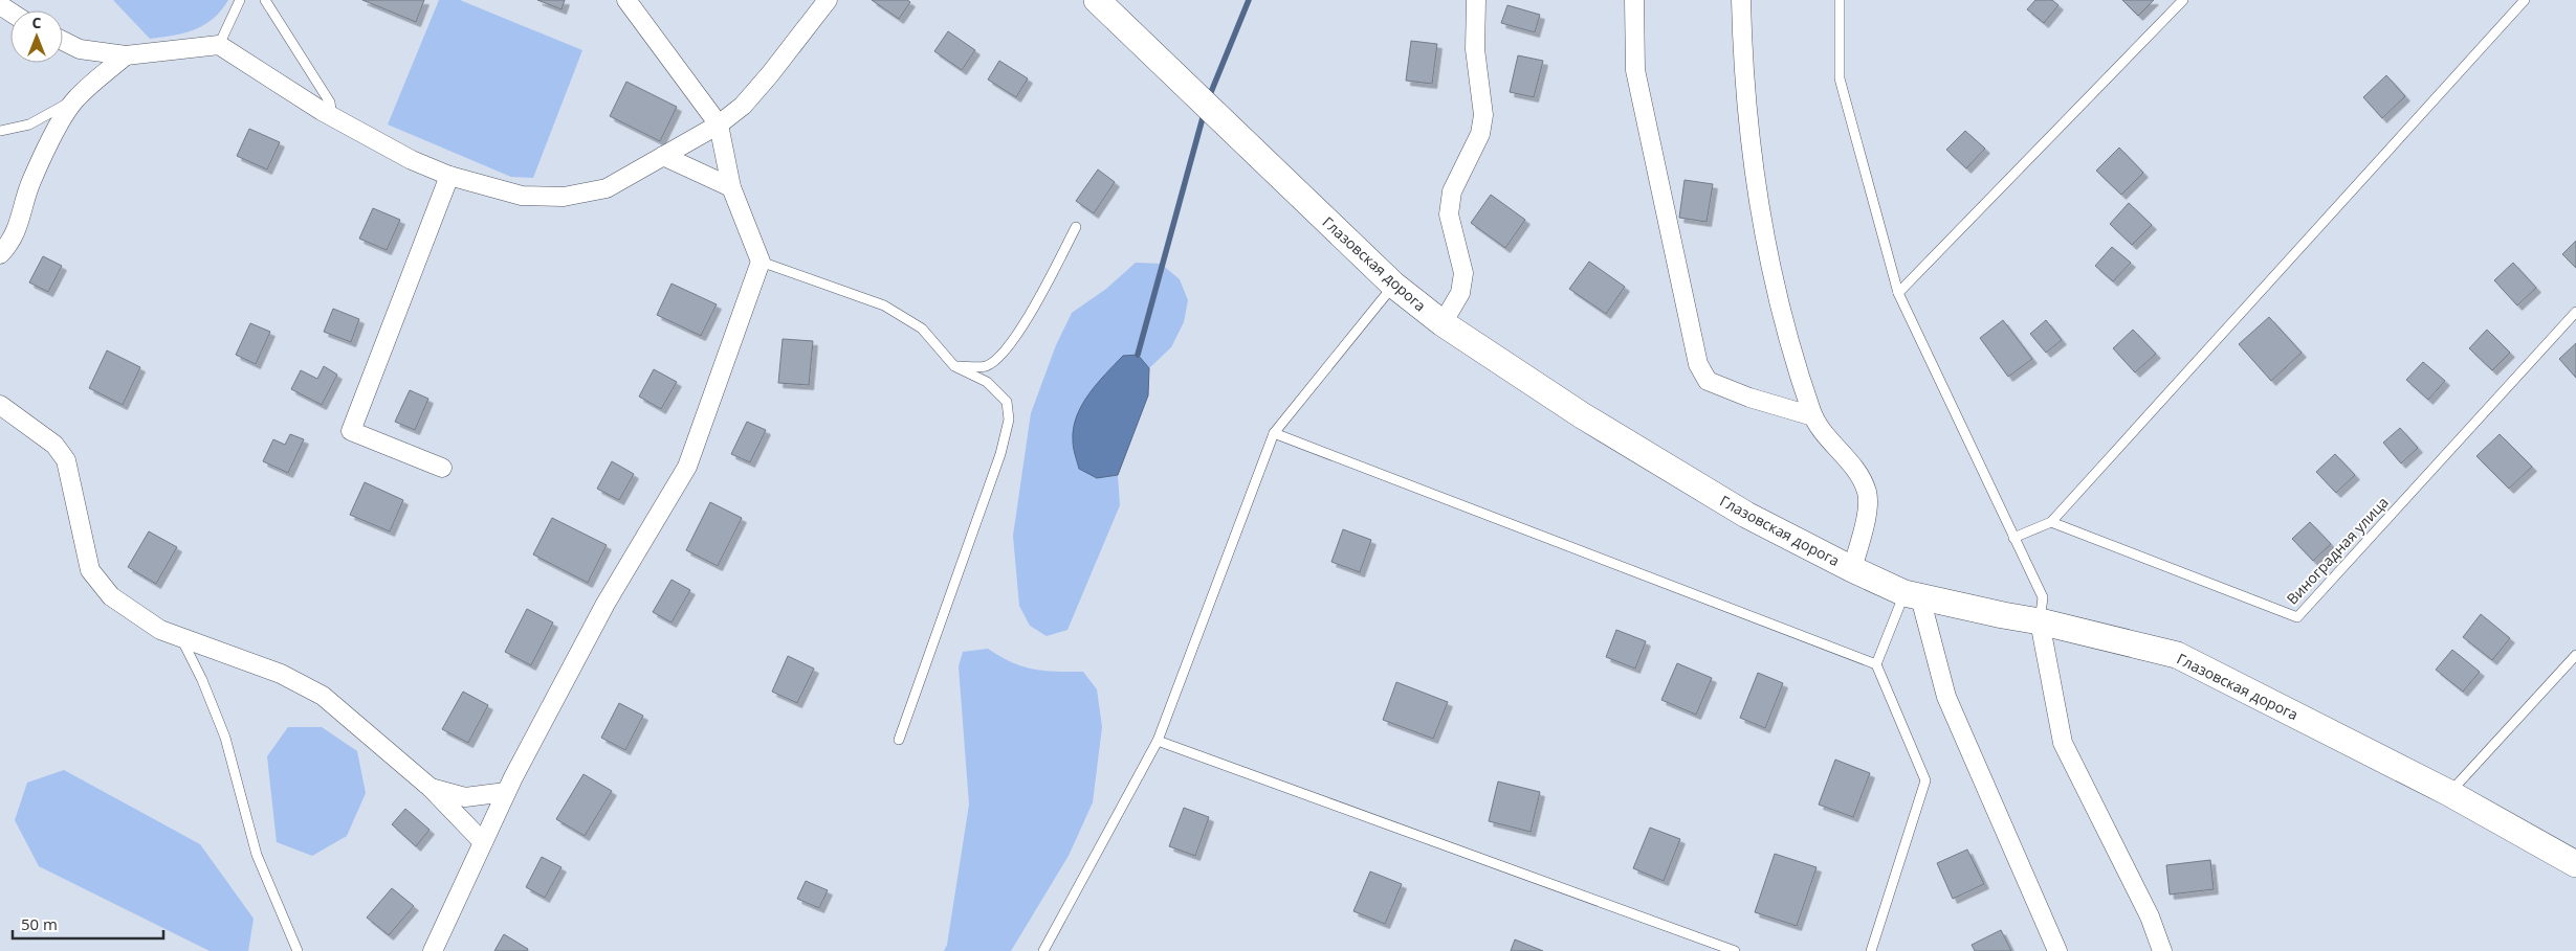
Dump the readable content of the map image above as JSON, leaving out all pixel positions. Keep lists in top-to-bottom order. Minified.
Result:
{"streets":{"street":["Глазовская дорога"],"lane":["Виноградная улица"]},"scale_bar":"50 m","north":"top"}
